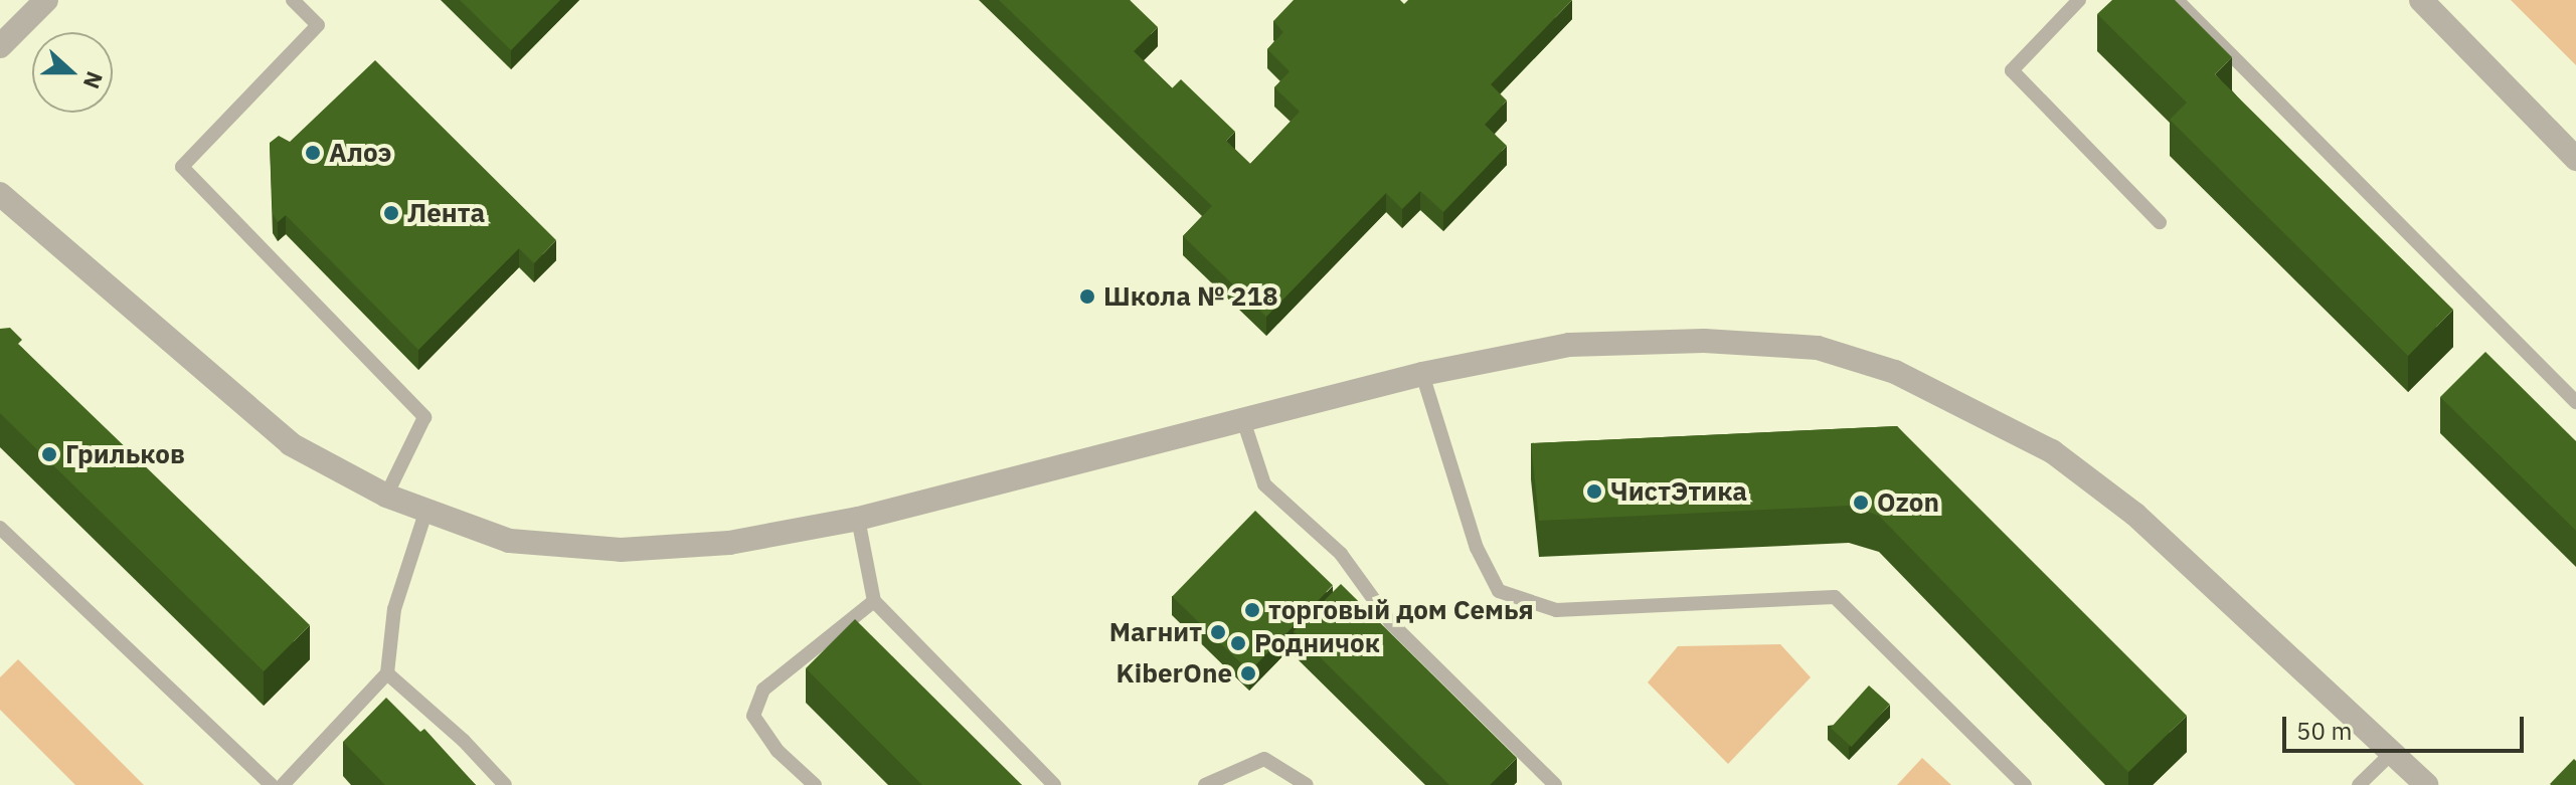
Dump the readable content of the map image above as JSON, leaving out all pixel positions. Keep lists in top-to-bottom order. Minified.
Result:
{"places":["Алоэ","Лента","Школа № 218","Грильков","ЧистЭтика","Ozon","торговый дом Семья","Магнит","Родничок","KiberOne"],"scale_bar":"50 m","north":"right"}
